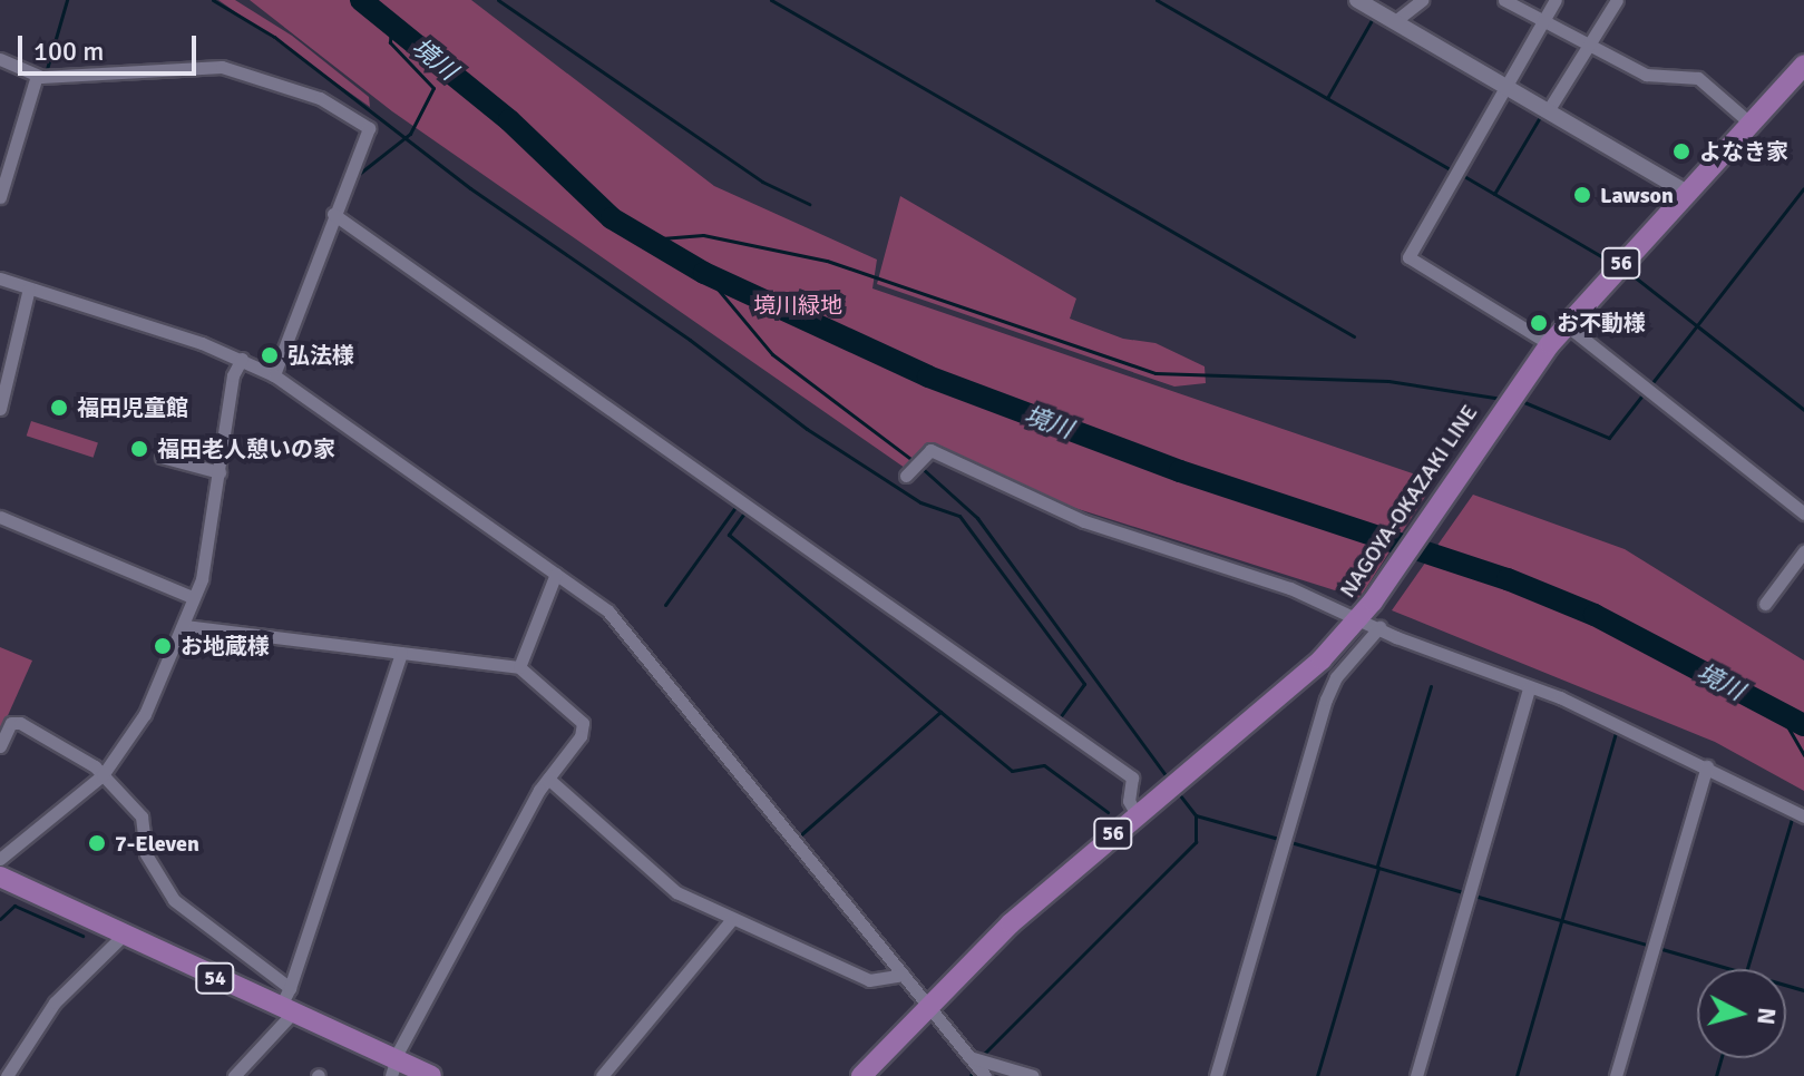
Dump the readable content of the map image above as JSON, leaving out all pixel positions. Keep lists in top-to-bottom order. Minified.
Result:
{"streets":{"main road":["56","NAGOYA-OKAZAKI LINE","54"]},"water":["境川"],"parks":["境川緑地"],"places":["よなき家","Lawson","お不動様","弘法様","福田児童館","福田老人憩いの家","お地蔵様","7-Eleven"],"scale_bar":"100 m","north":"right"}
